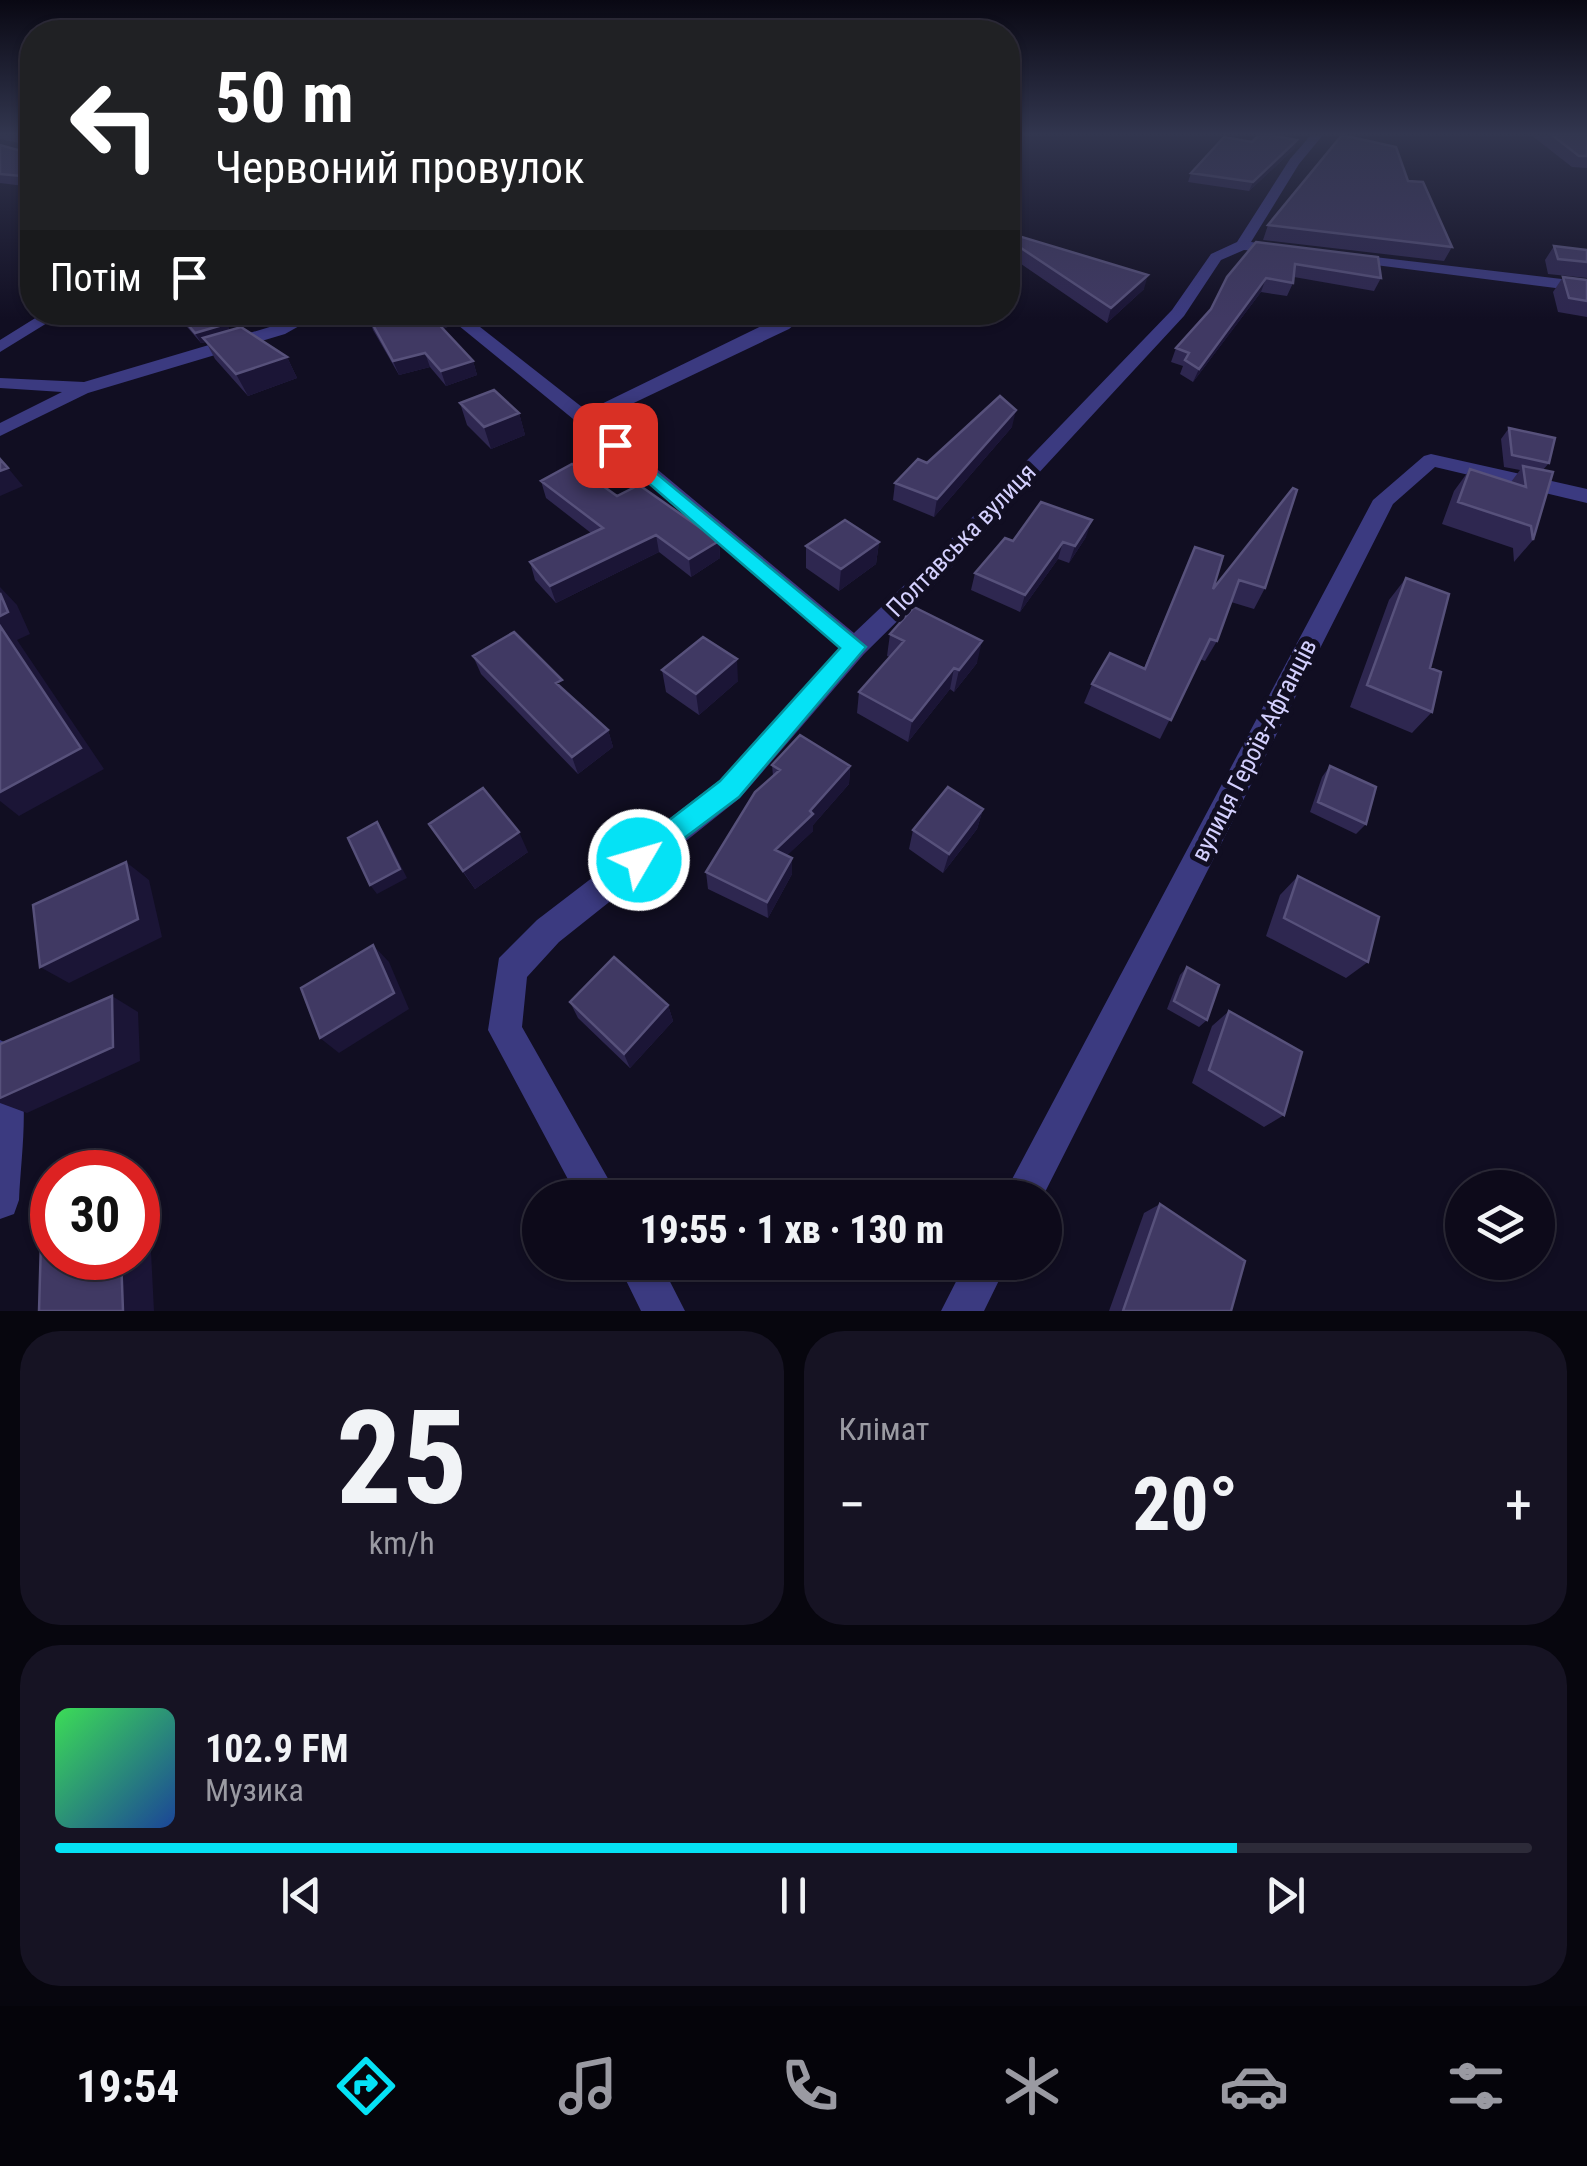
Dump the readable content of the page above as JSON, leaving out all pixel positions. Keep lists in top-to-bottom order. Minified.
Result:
{"streets":{"street":["Полтавська вулиця","вулиця Героїв-Афганців"]},"page":{"turn":["50 m","Червоний провулок"],"then":"Потім","limit":"30","trip":"19:55 · 1 хв · 130 m","tile":[["25","km/h"],"Клімат"],"heat":["−","20°","+"],"song":["102.9 FM","Музика"],"tabs":"19:54"}}
